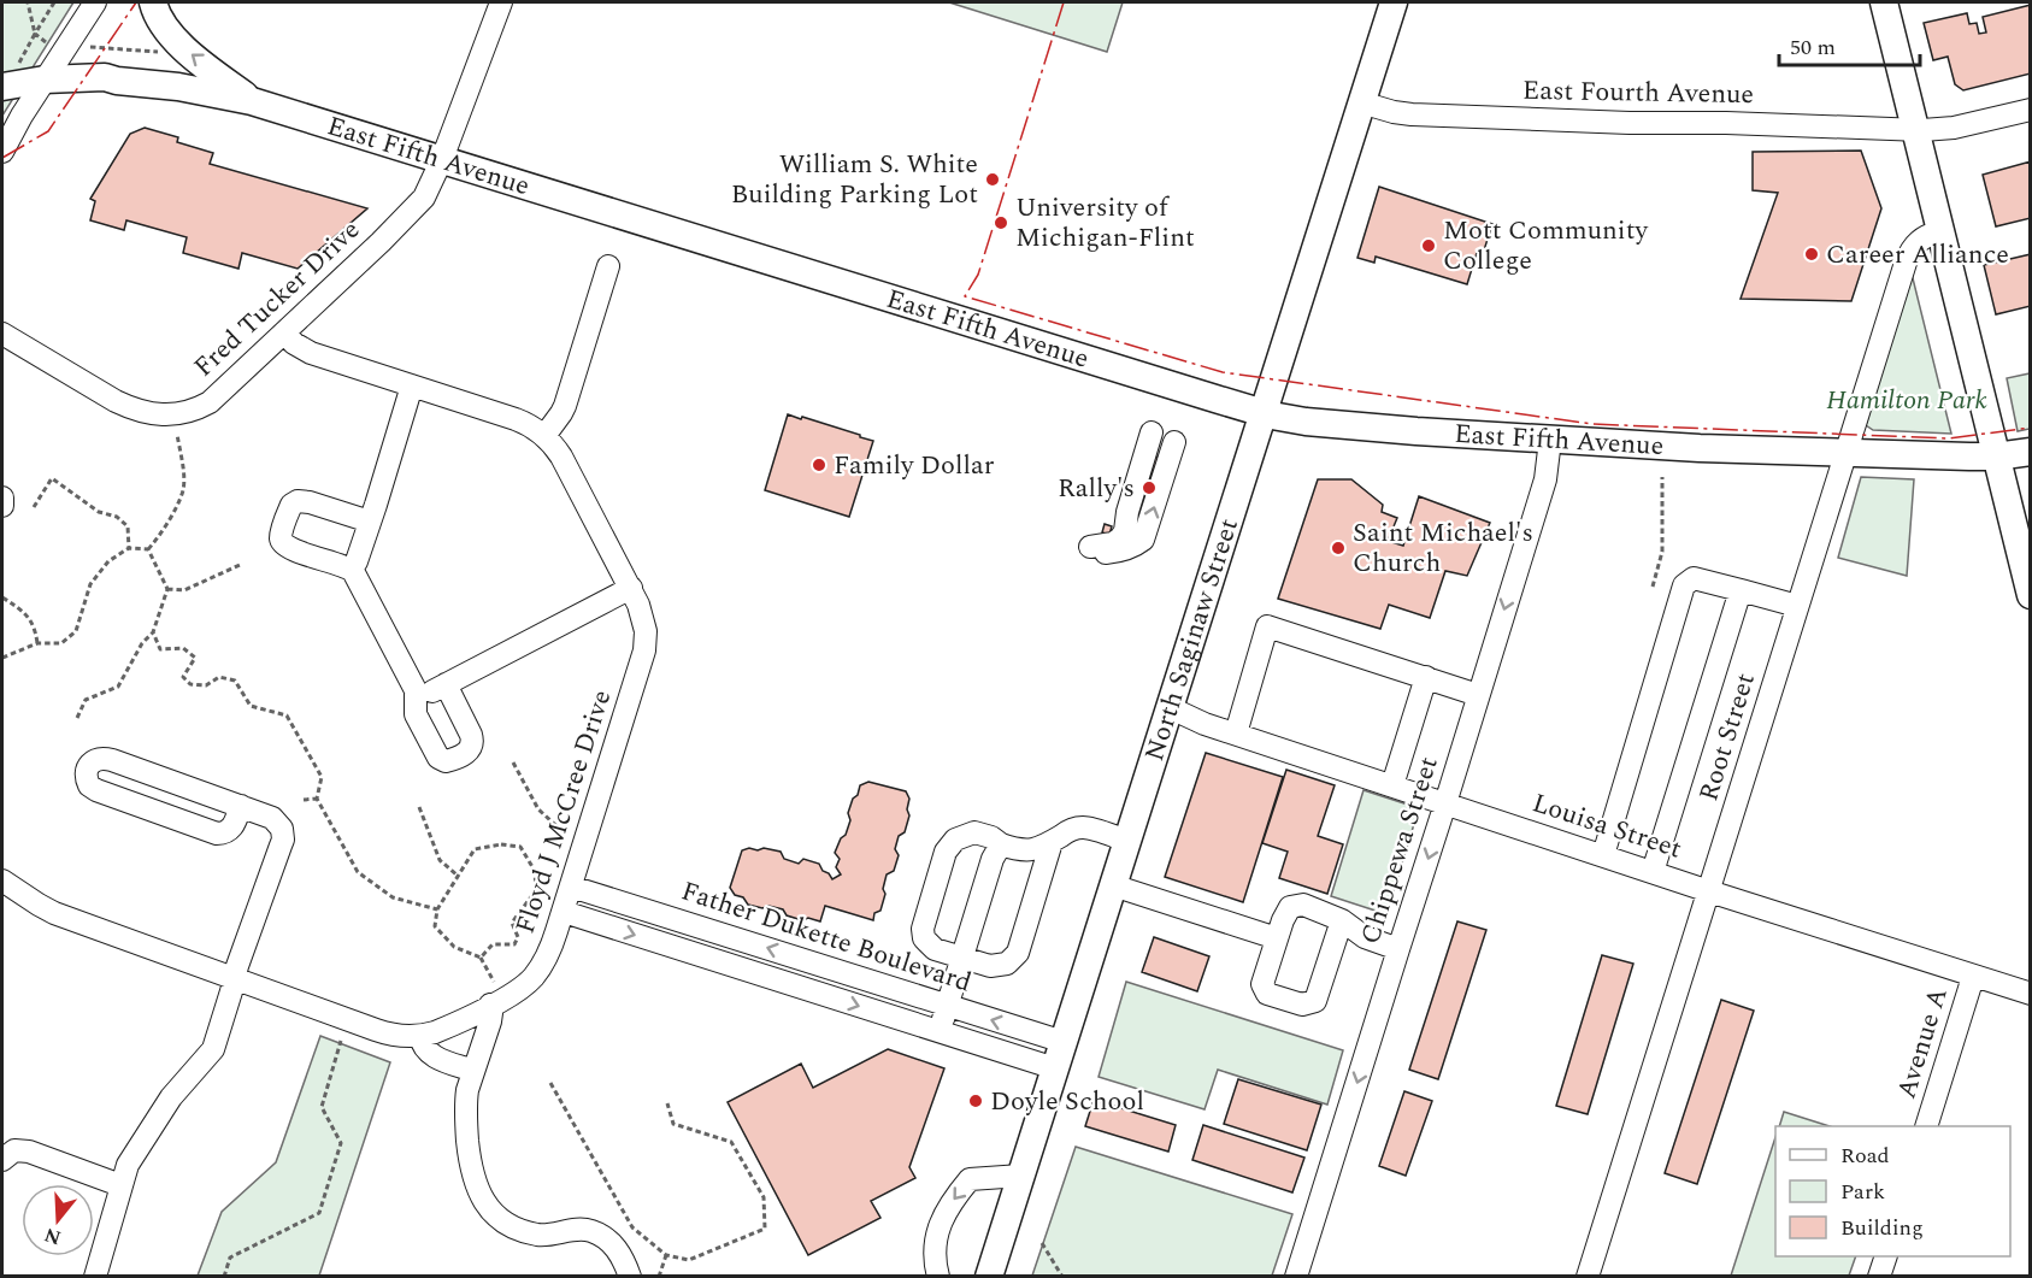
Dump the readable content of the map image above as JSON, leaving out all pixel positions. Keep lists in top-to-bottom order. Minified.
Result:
{"streets":{"main road":["East Fifth Avenue","North Saginaw Street"],"street":["East Fourth Avenue","Fred Tucker Drive","Root Street","Floyd J McCree Drive","Louisa Street","Chippewa Street","Father Dukette Boulevard","Avenue A"]},"crossings":[["East Fourth Avenue","North Saginaw Street"],["East Fifth Avenue","Fred Tucker Drive"],["East Fifth Avenue","North Saginaw Street"],["East Fifth Avenue","Root Street"],["East Fifth Avenue","Chippewa Street"],["Fred Tucker Drive","Floyd J McCree Drive"],["North Saginaw Street","Louisa Street"],["North Saginaw Street","Father Dukette Boulevard"],["Root Street","Louisa Street"],["Floyd J McCree Drive","Father Dukette Boulevard"],["Louisa Street","Chippewa Street"],["Louisa Street","Avenue A"]],"one_way":["Chippewa Street"],"parks":["Hamilton Park"],"places":["William S. White Building Parking Lot","University of Michigan-Flint","Mott Community College","Career Alliance","Family Dollar","Rally's","Saint Michael's Church","Doyle School"],"legend":["Road","Park","Building"],"scale_bar":"50 m","north":"bottom"}
